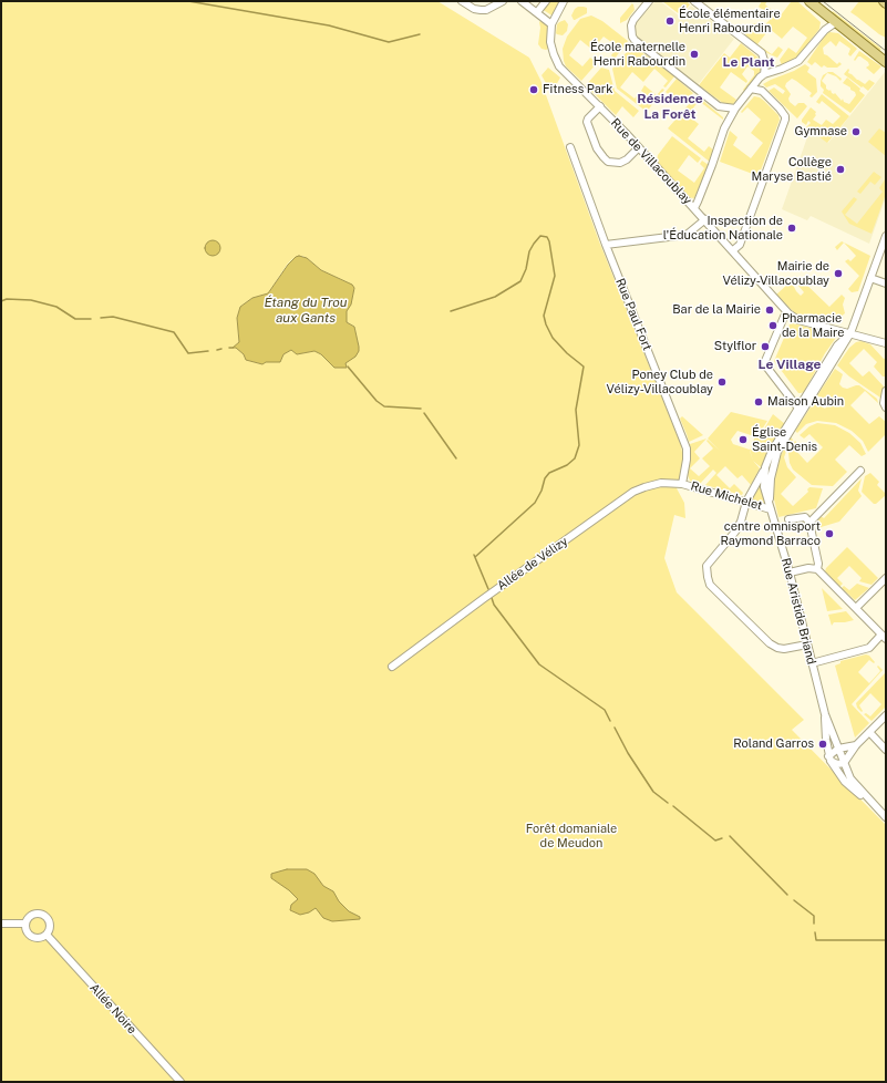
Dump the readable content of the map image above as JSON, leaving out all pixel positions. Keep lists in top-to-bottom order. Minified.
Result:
{"streets":{"street":["Rue de Villacoublay","Rue Paul Fort","Rue Michelet","Allée de Vélizy","Rue Aristide Briand","Allée Noire"]},"crossings":[["Rue de Villacoublay","Rue Aristide Briand"],["Rue Paul Fort","Rue Michelet"],["Rue Paul Fort","Allée de Vélizy"],["Rue Michelet","Allée de Vélizy"],["Rue Michelet","Rue Aristide Briand"]],"districts":["Le Plant","Résidence La Forêt","Le Village"],"water":["Étang du Trou aux Gants"],"parks":["Forêt domaniale de Meudon"],"places":["École élémentaire Henri Rabourdin","École maternelle Henri Rabourdin","Fitness Park","Gymnase","Collège Maryse Bastié","Inspection de l'Éducation Nationale","Mairie de Vélizy-Villacoublay","Bar de la Mairie","Pharmacie de la Maire","Stylflor","Poney Club de Vélizy-Villacoublay","Maison Aubin","Église Saint-Denis","centre omnisport Raymond Barraco","Roland Garros"]}
